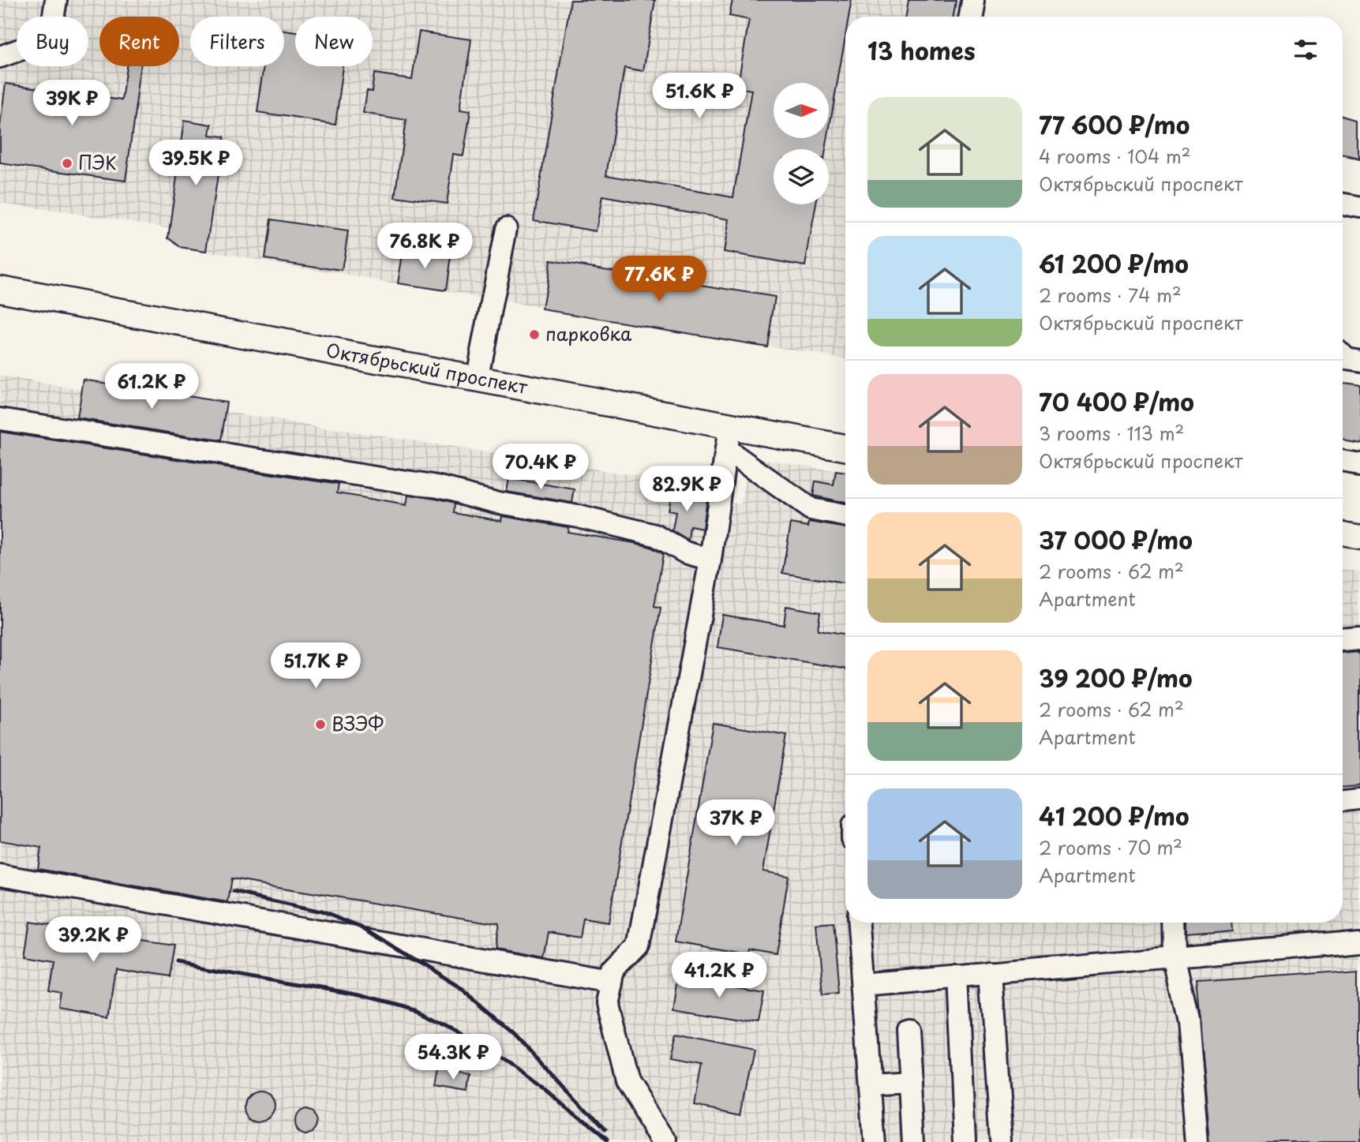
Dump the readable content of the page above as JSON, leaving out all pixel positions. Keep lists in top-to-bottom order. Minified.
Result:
{"streets":{"main road":["Октябрьский проспект"]},"places":["ПЭК","парковка","ВЗЭФ"],"north":"right","page":{"chip":["Buy","Rent","Filters","New"],"heading":"13 homes","price":["51.6K ₽","39K ₽","39.5K ₽","76.8K ₽","77.6K ₽","61.2K ₽","70.4K ₽","82.9K ₽","51.7K ₽","37K ₽","39.2K ₽","41.2K ₽","54.3K ₽"],"list":[{"name":"77 600 ₽/mo","note":"4 rooms · 104 m² · Октябрьский проспект"},{"name":"61 200 ₽/mo","note":"2 rooms · 74 m² · Октябрьский проспект"},{"name":"70 400 ₽/mo","note":"3 rooms · 113 m² · Октябрьский проспект"},{"name":"37 000 ₽/mo","note":"2 rooms · 62 m² · Apartment"},{"name":"39 200 ₽/mo","note":"2 rooms · 62 m² · Apartment"},{"name":"41 200 ₽/mo","note":"2 rooms · 70 m² · Apartment"}]}}
